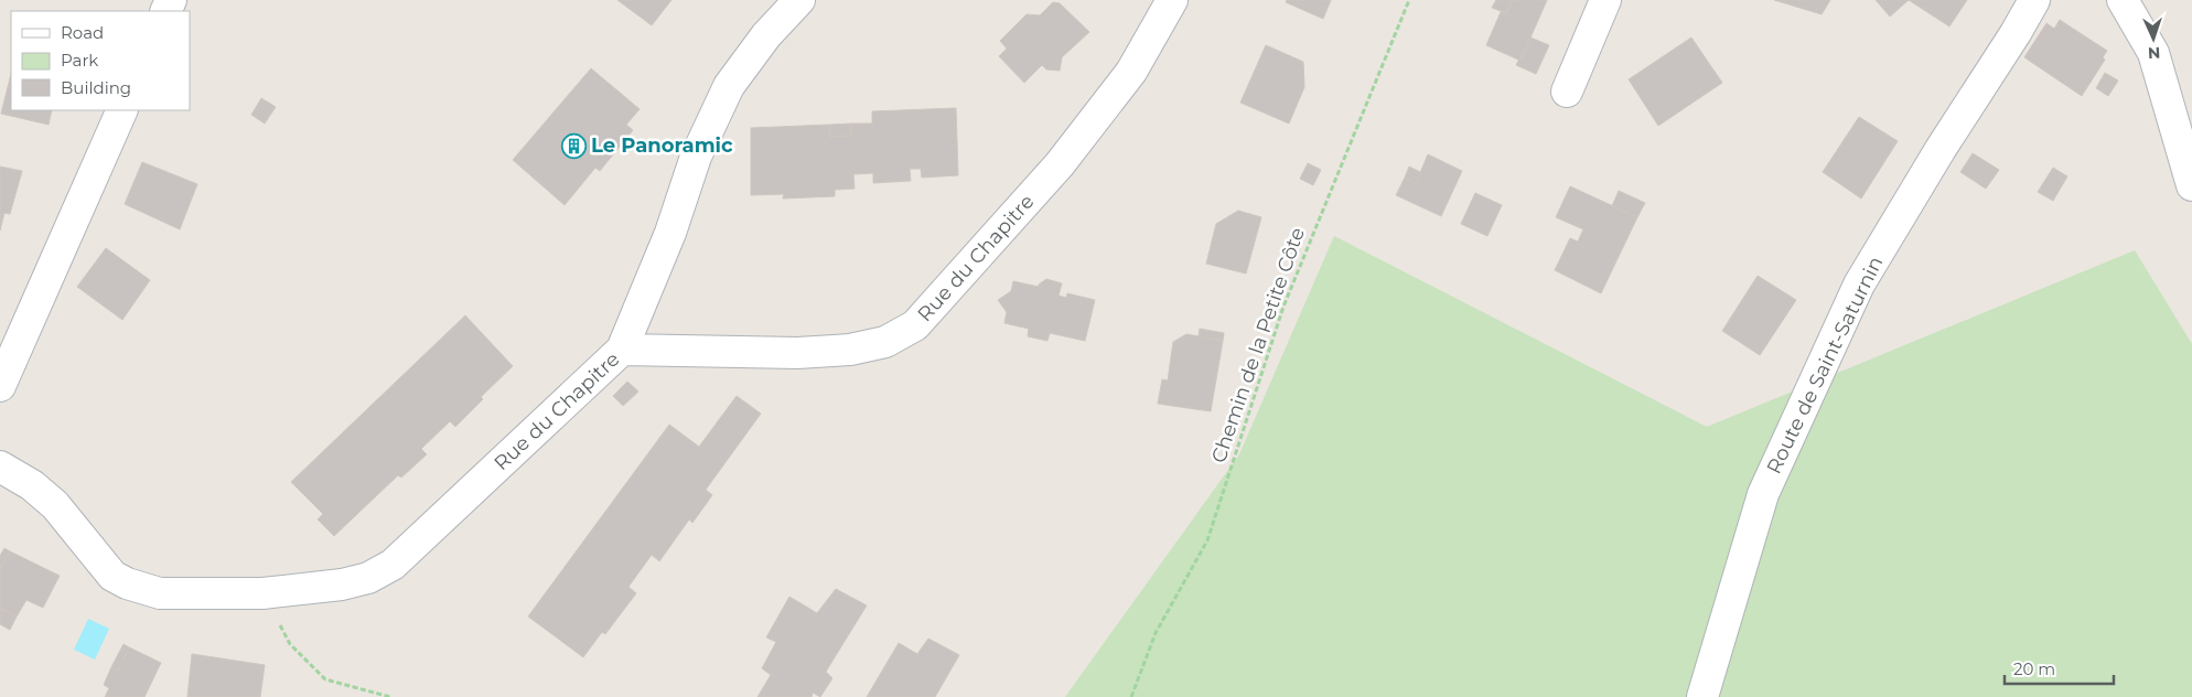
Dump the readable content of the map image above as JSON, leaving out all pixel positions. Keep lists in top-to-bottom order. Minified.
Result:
{"streets":{"street":["Rue du Chapitre","Route de Saint-Saturnin"],"path":["Chemin de la Petite Côte"]},"places":{"building":["Le Panoramic"]},"legend":["Road","Park","Building"],"scale_bar":"20 m","north":"bottom"}
